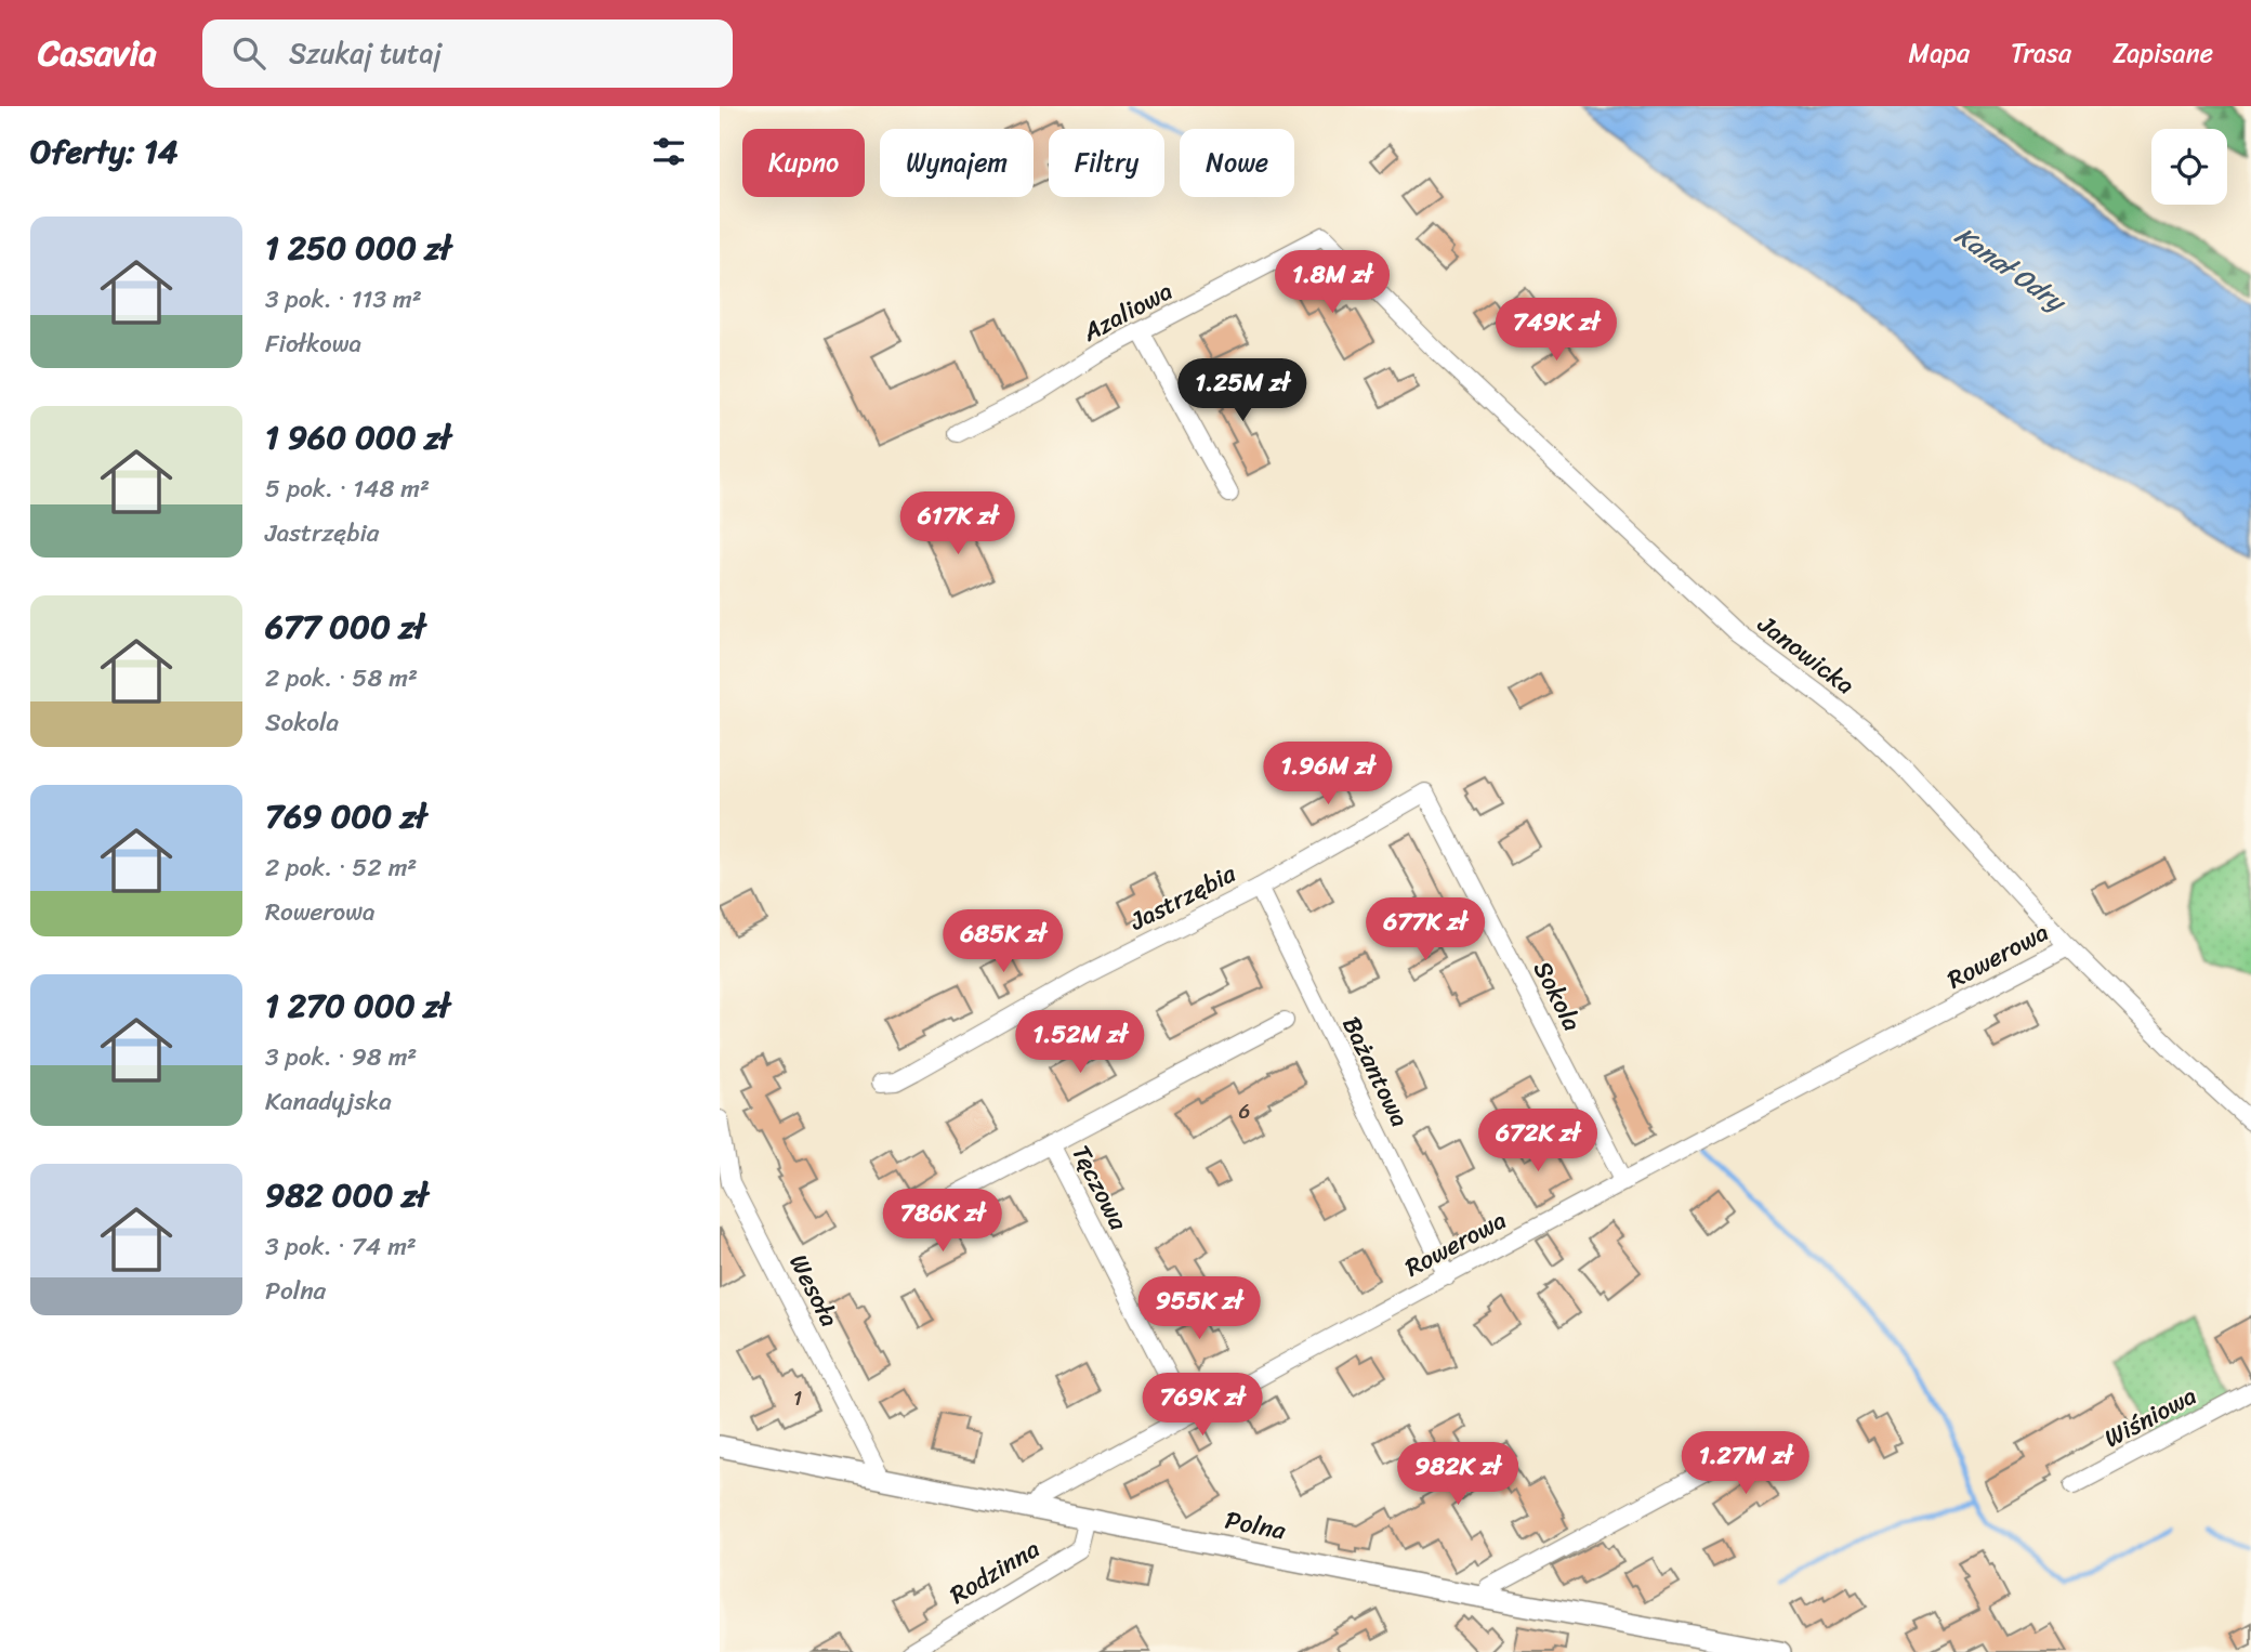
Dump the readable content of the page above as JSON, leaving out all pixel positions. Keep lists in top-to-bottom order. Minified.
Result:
{"streets":{"street":["Azaliowa","Janowicka","Jastrzębia","Rowerowa","Sokola","Bażantowa","Tęczowa","Wesoła","Wiśniowa","Polna","Rodzinna"]},"crossings":[["Azaliowa","Janowicka"],["Janowicka","Rowerowa"],["Jastrzębia","Sokola"],["Jastrzębia","Bażantowa"],["Rowerowa","Sokola"],["Rowerowa","Bażantowa"],["Rowerowa","Tęczowa"],["Rowerowa","Polna"],["Wesoła","Polna"],["Polna","Rodzinna"]],"water":["Kanał Odry"],"house_numbers":["6","1"],"page":{"header":"Casavia","search":"Szukaj tutaj","nav":["Mapa","Trasa","Zapisane"],"heading":"Oferty: 14","chip":["Kupno","Wynajem","Filtry","Nowe"],"list":[{"name":"1 250 000 zł","note":"3 pok. · 113 m² · Fiołkowa"},{"name":"1 960 000 zł","note":"5 pok. · 148 m² · Jastrzębia"},{"name":"677 000 zł","note":"2 pok. · 58 m² · Sokola"},{"name":"769 000 zł","note":"2 pok. · 52 m² · Rowerowa"},{"name":"1 270 000 zł","note":"3 pok. · 98 m² · Kanadyjska"},{"name":"982 000 zł","note":"3 pok. · 74 m² · Polna"}],"price":["1.8M zł","749K zł","1.25M zł","617K zł","1.96M zł","677K zł","685K zł","1.52M zł","672K zł","786K zł","955K zł","769K zł","1.27M zł","982K zł"]}}
